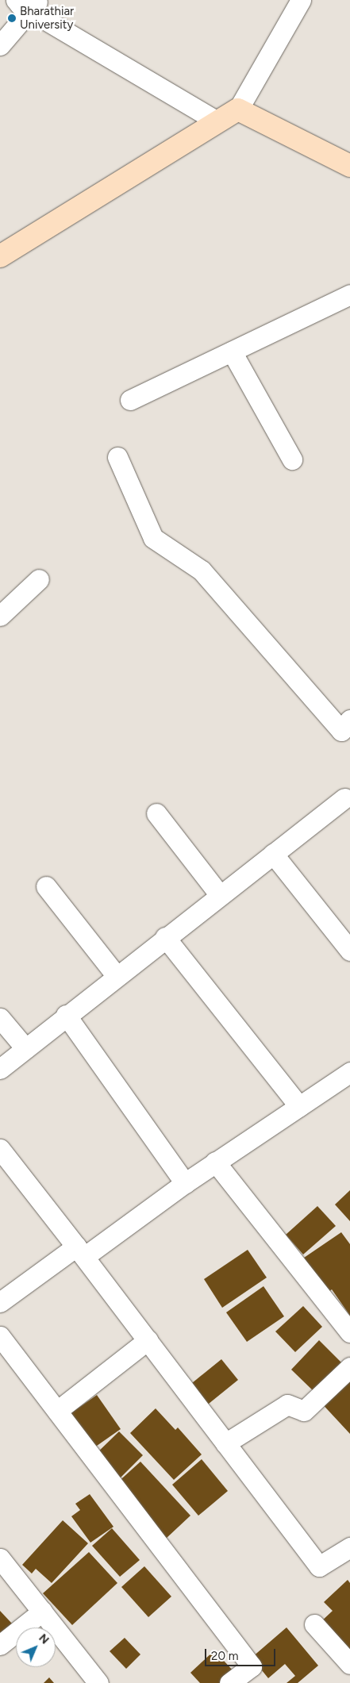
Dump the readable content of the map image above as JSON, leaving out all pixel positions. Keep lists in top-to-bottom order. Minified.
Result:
{"places":["Bharathiar University"],"scale_bar":"20 m","north":"top right"}
